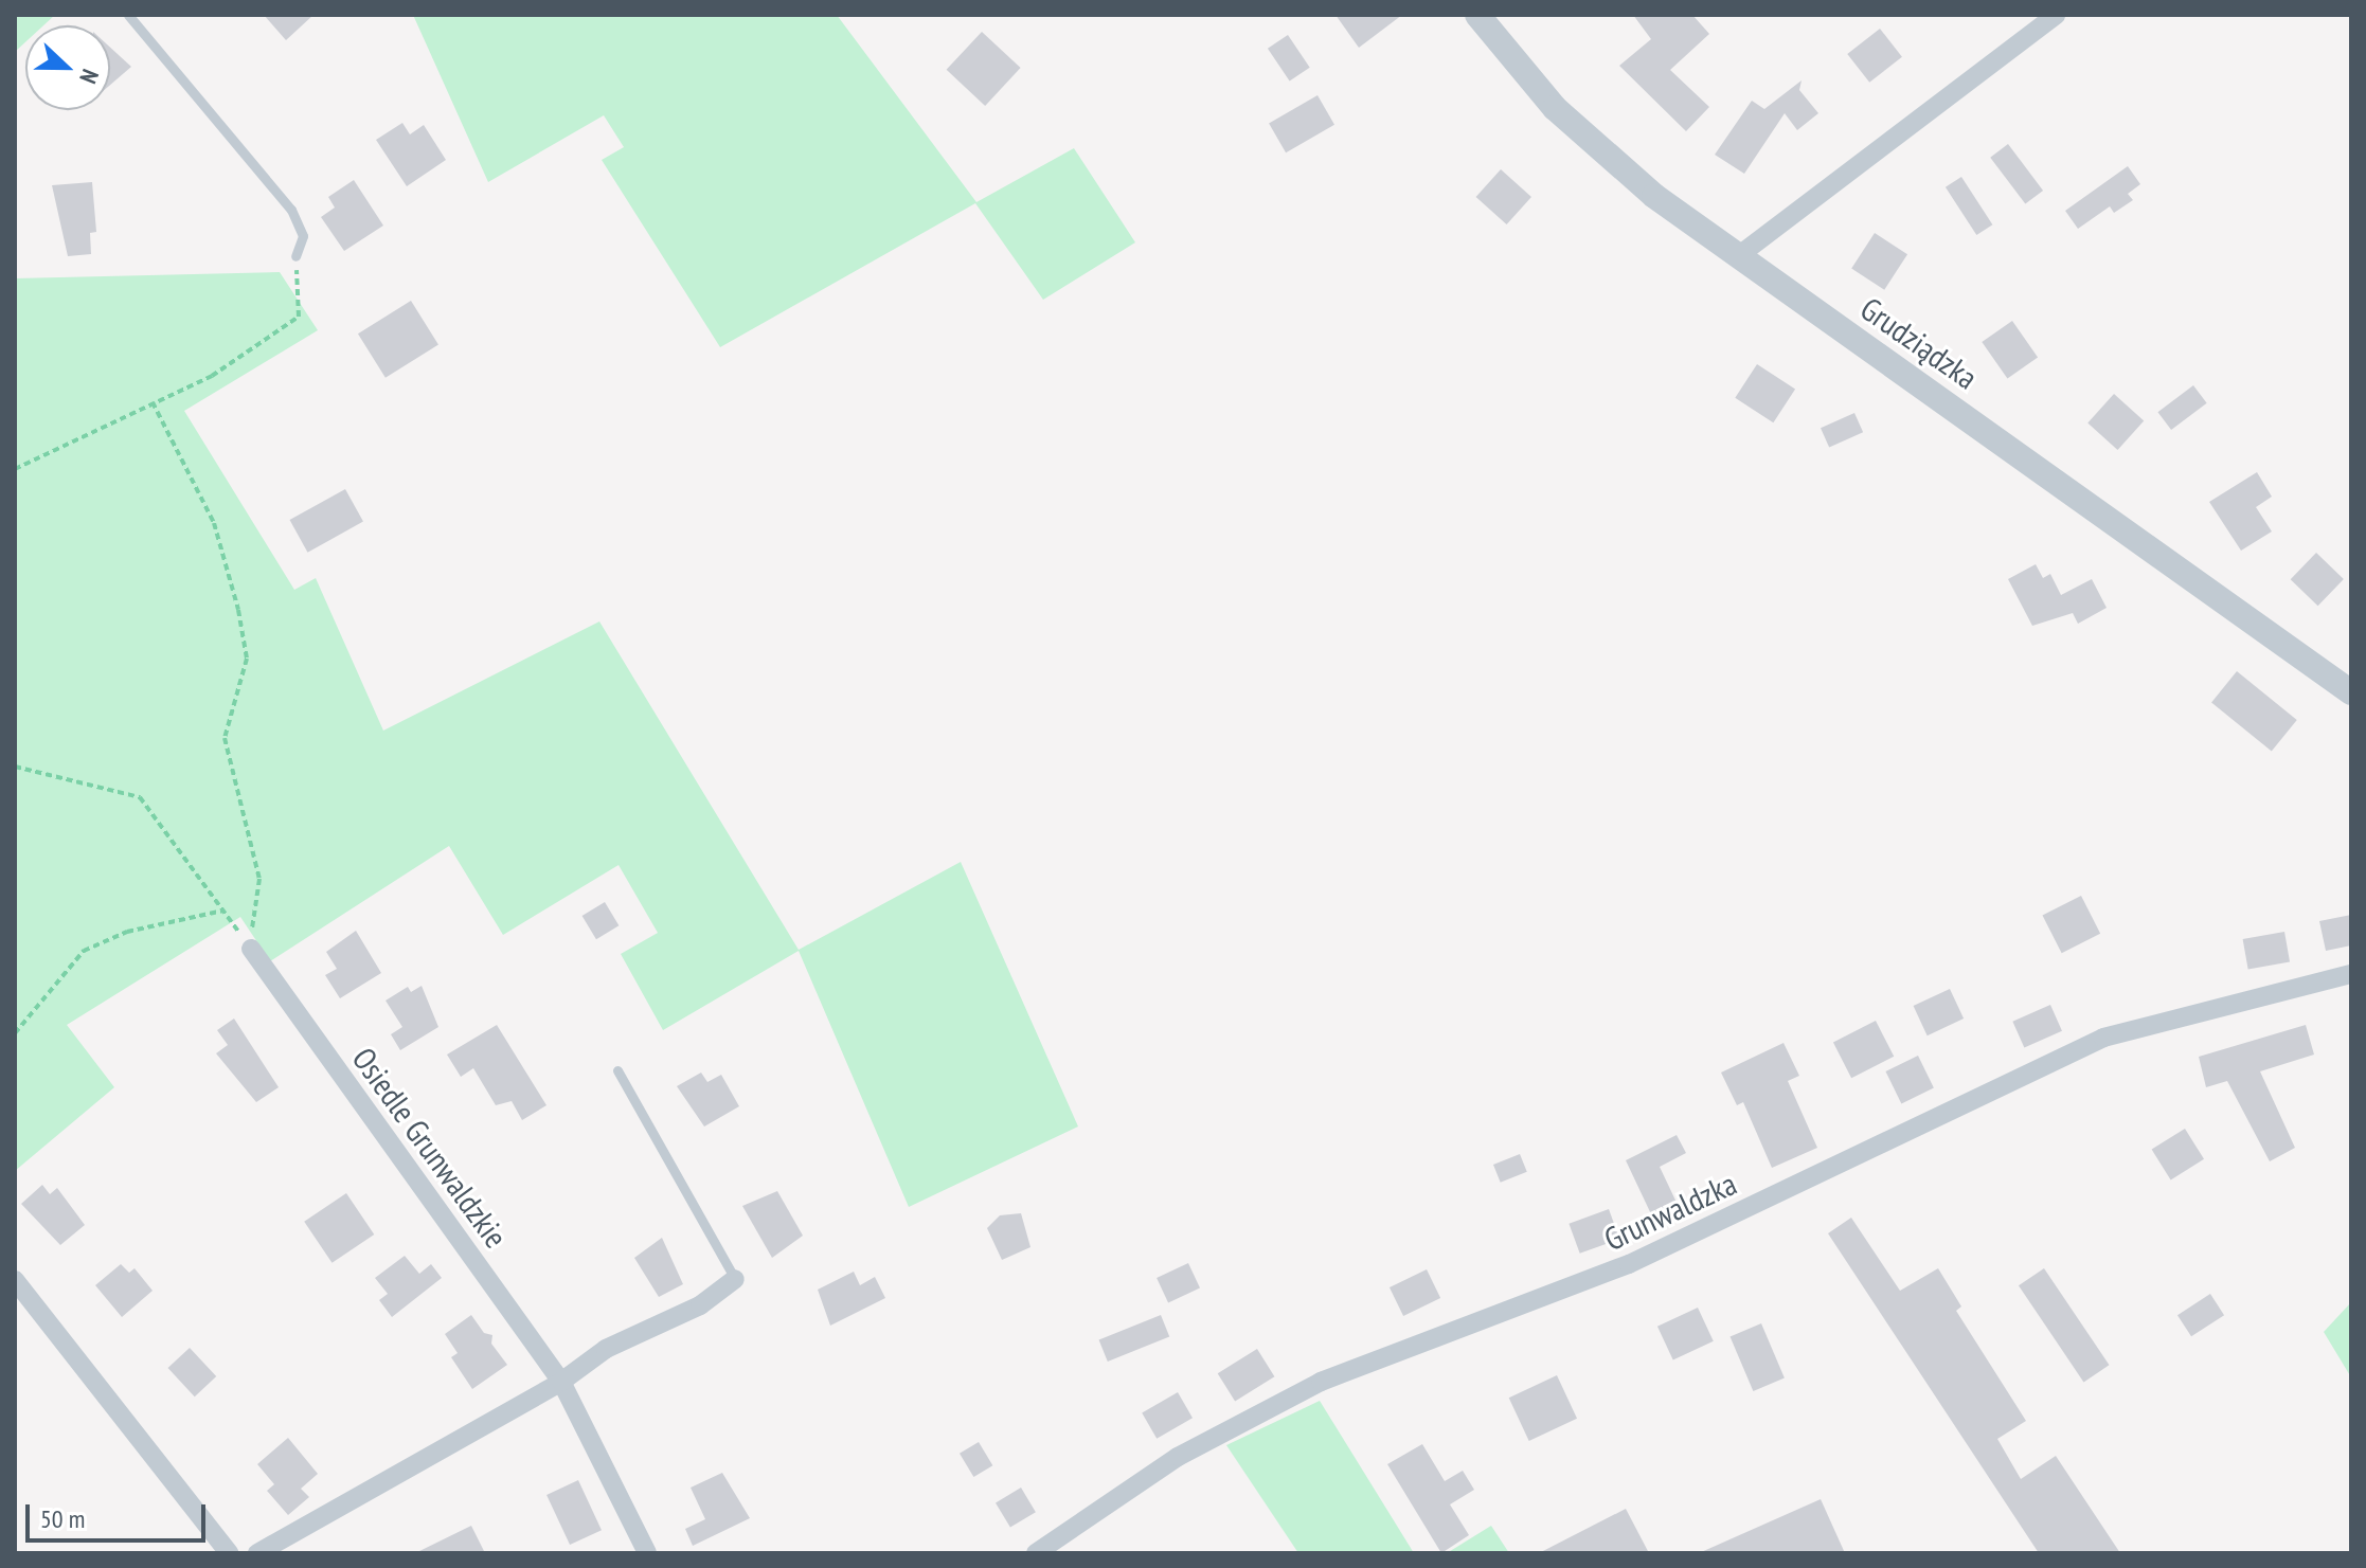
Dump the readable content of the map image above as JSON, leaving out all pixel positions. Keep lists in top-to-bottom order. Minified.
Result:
{"streets":{"street":["Grudziądzka","Osiedle Grunwaldzkie","Grunwaldzka"]},"scale_bar":"50 m","north":"right"}
